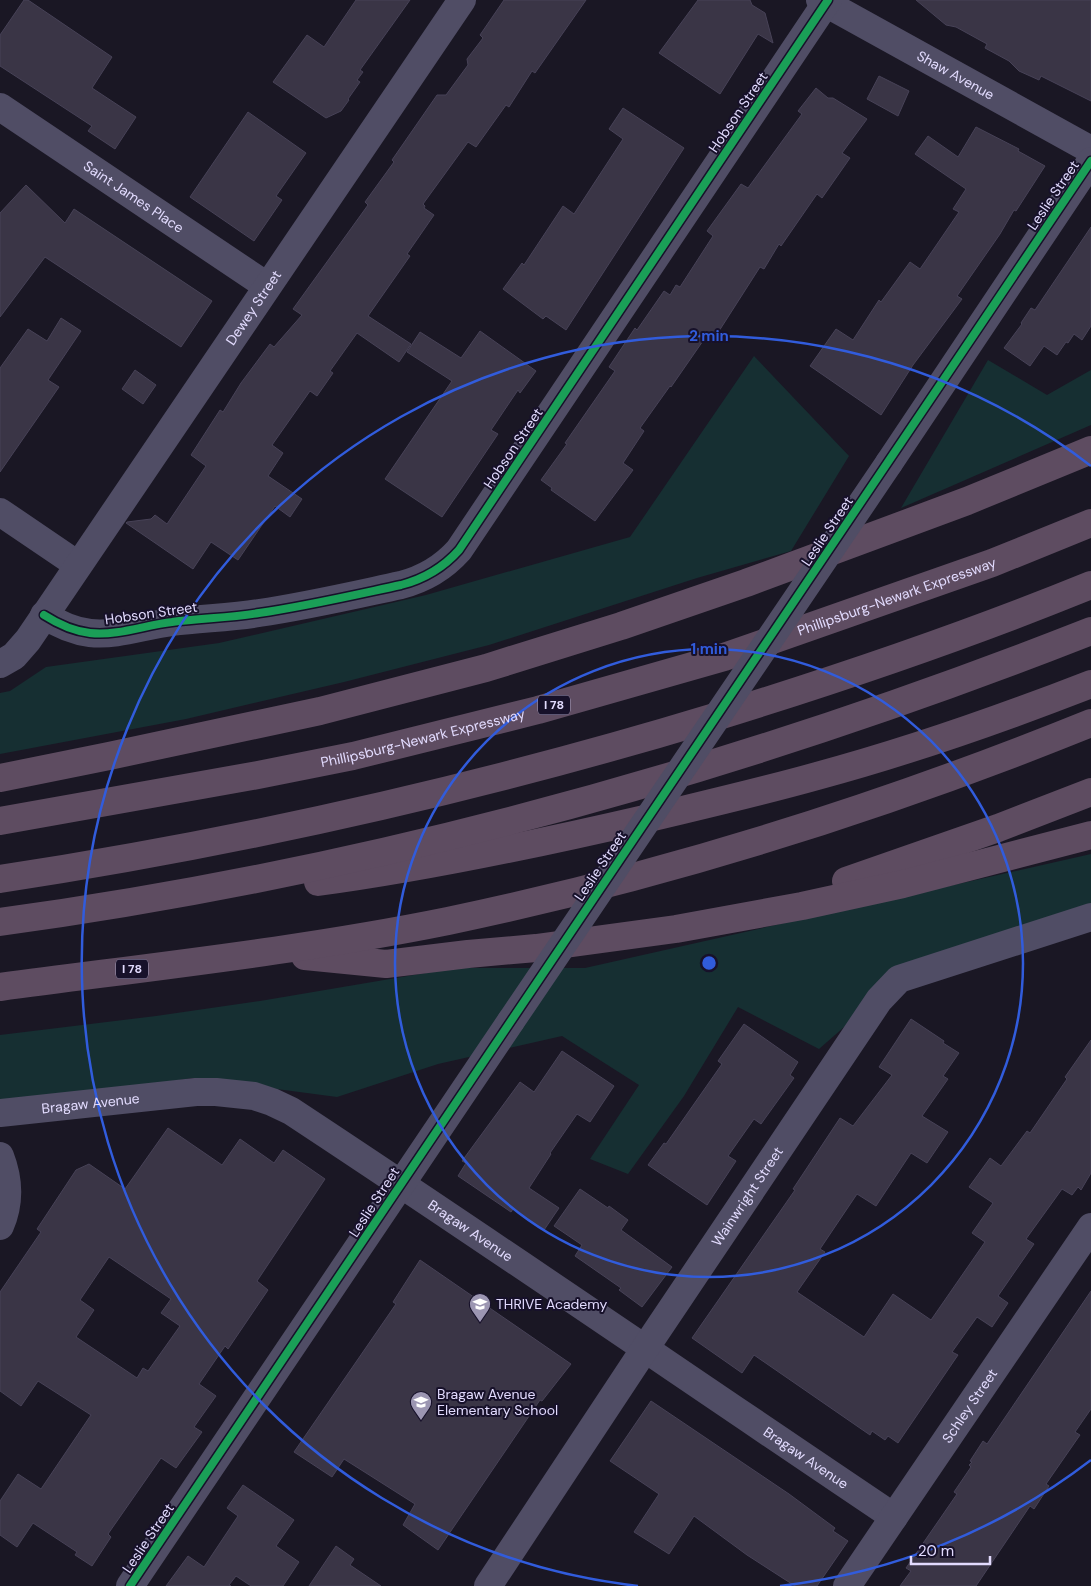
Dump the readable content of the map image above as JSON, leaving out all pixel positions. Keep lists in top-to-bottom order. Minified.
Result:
{"streets":{"highway":["Phillipsburg-Newark Expressway","I 78"],"street":["Shaw Avenue","Hobson Street","Leslie Street","Saint James Place","Dewey Street","Bragaw Avenue","Wainwright Street","Schley Street"]},"crossings":[["Shaw Avenue","Hobson Street"],["Hobson Street","Dewey Street"],["Leslie Street","Bragaw Avenue"],["Saint James Place","Dewey Street"],["Bragaw Avenue","Wainwright Street"],["Bragaw Avenue","Schley Street"]],"places":{"school or university":["THRIVE Academy","Bragaw Avenue Elementary School"]},"scale_bar":"20 m","rings":["2 min","1 min"]}
